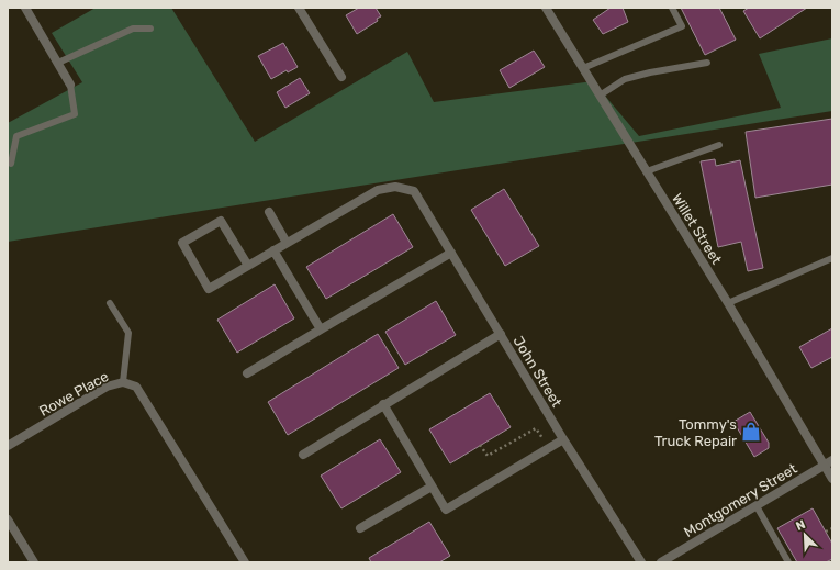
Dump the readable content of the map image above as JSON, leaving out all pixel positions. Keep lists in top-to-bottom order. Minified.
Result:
{"streets":{"street":["Willet Street","John Street","Rowe Place","Montgomery Street"]},"crossings":[["Willet Street","Montgomery Street"]],"places":{"shop":["Tommy's Truck Repair"]},"north":"top left"}
